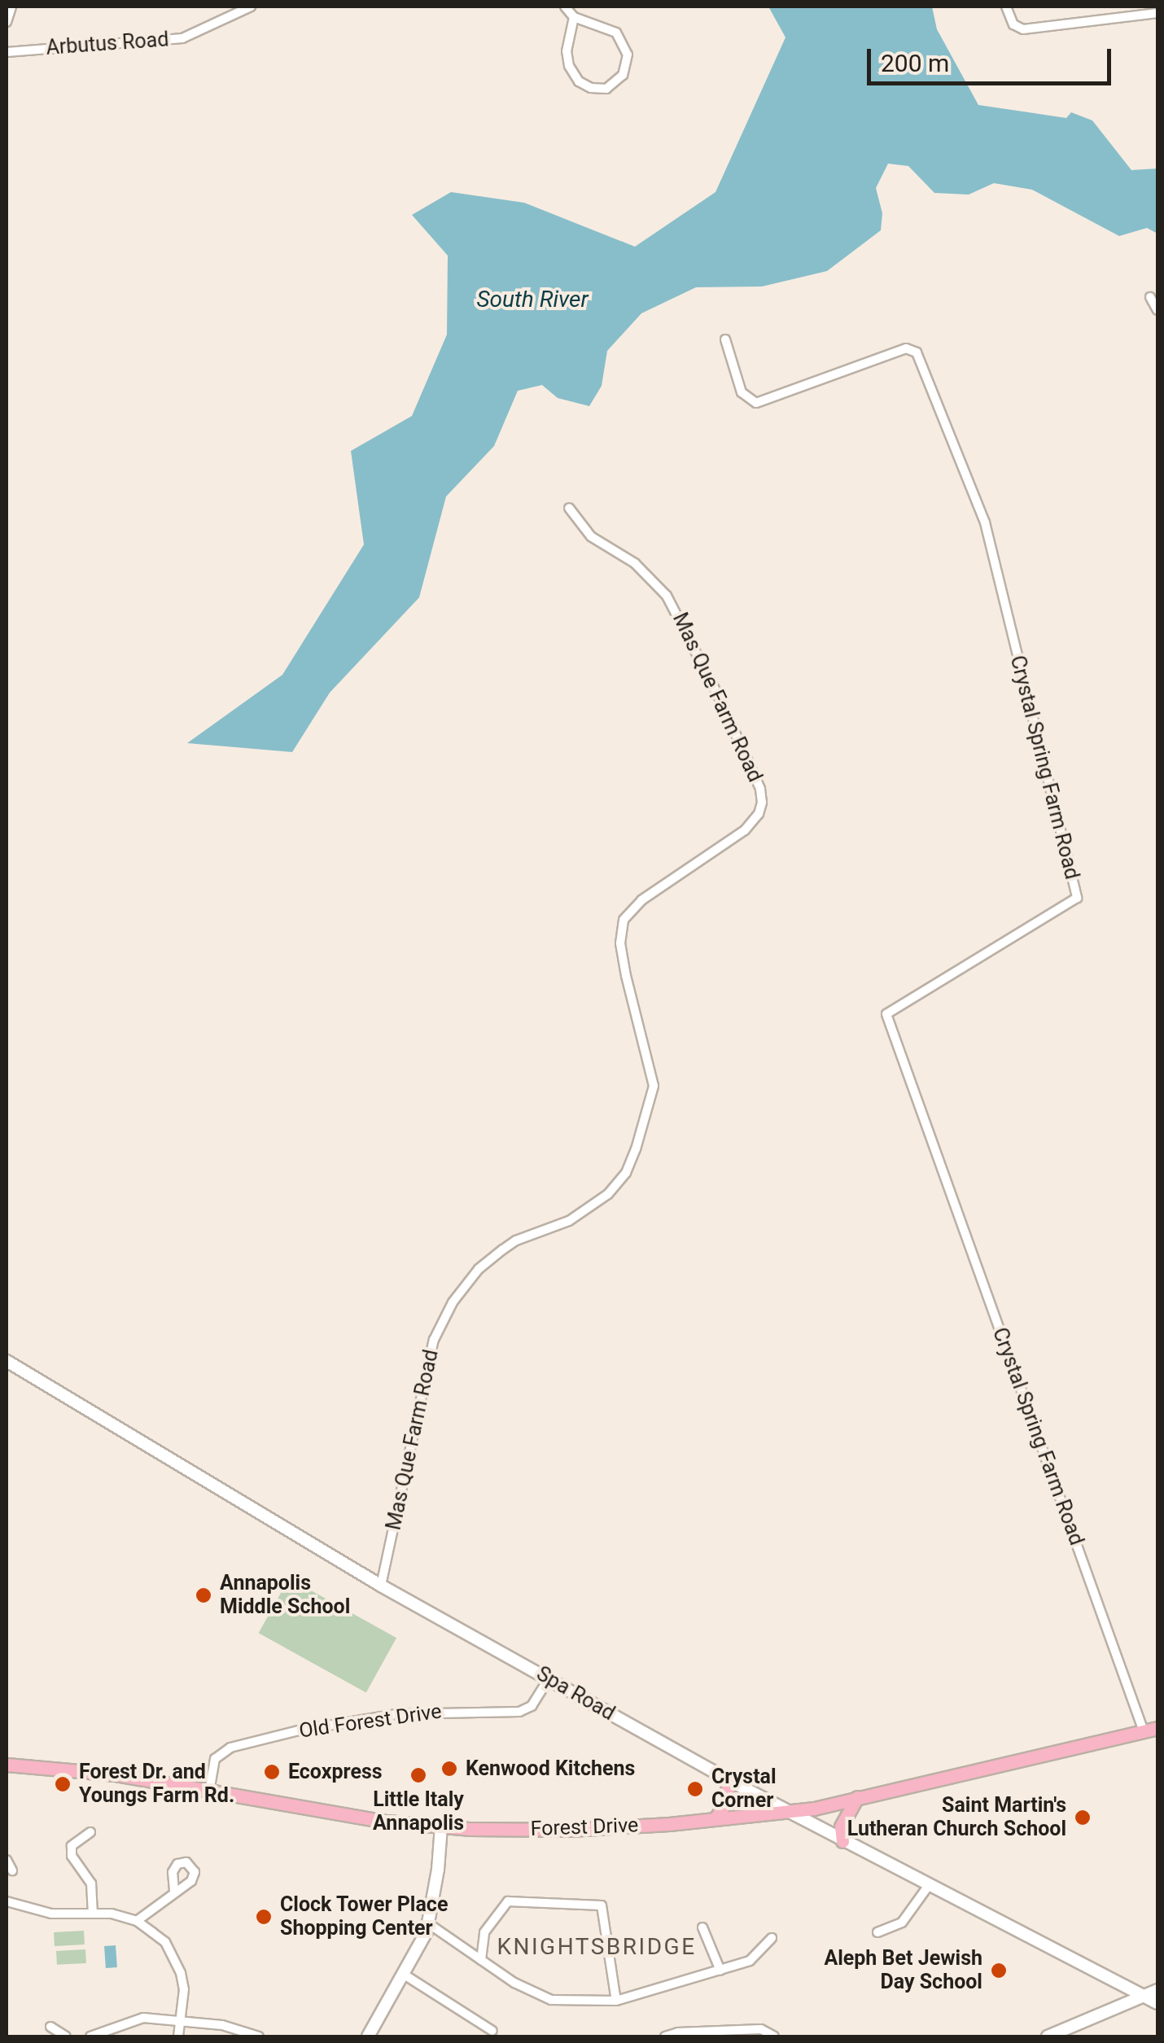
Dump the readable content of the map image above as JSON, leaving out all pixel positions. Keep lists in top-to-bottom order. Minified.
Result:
{"streets":{"main road":["Forest Drive"],"street":["Arbutus Road","Mas Que Farm Road","Crystal Spring Farm Road","Spa Road","Old Forest Drive"]},"crossings":[["Mas Que Farm Road","Spa Road"],["Crystal Spring Farm Road","Forest Drive"],["Spa Road","Old Forest Drive"],["Spa Road","Forest Drive"],["Old Forest Drive","Forest Drive"]],"districts":["KNIGHTSBRIDGE"],"water":["South River"],"places":["Annapolis Middle School","Kenwood Kitchens","Ecoxpress","Little Italy Annapolis","Forest Dr. and Youngs Farm Rd.","Crystal Corner","Saint Martin's Lutheran Church School","Clock Tower Place Shopping Center","Aleph Bet Jewish Day School"],"scale_bar":"200 m"}
